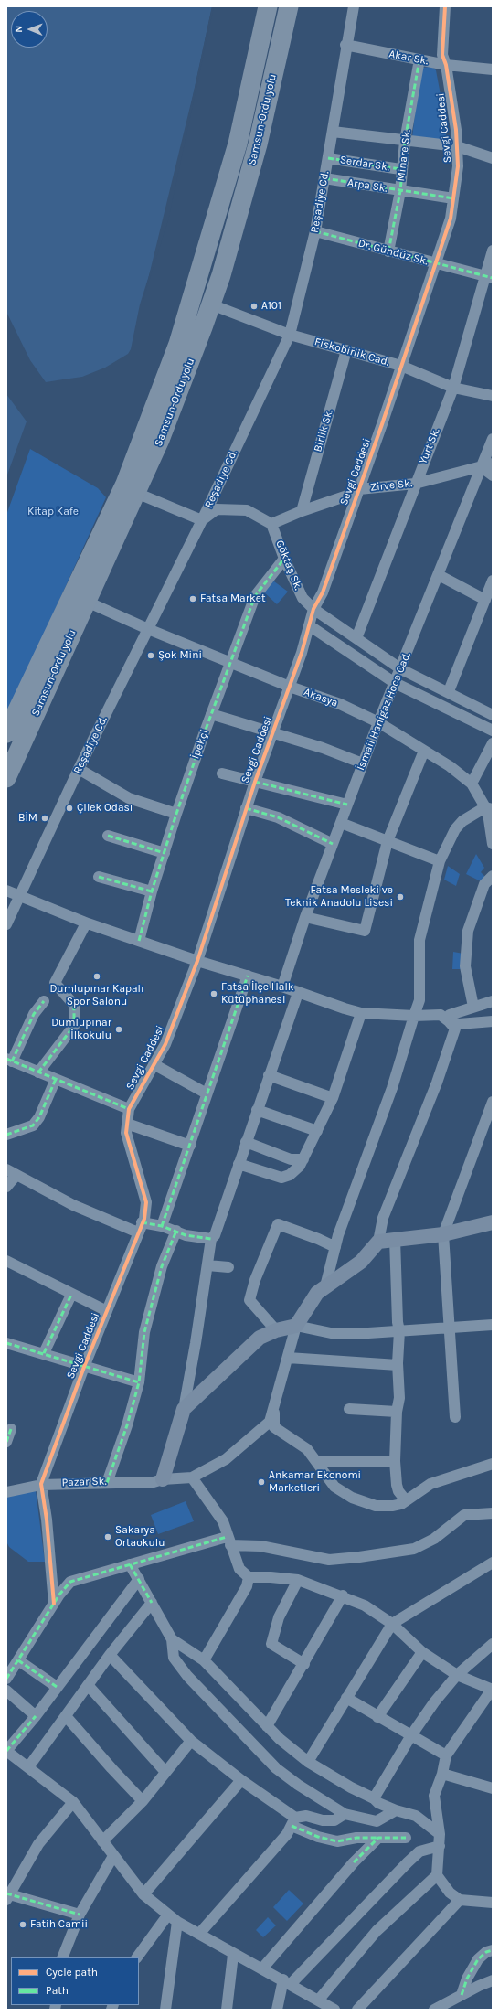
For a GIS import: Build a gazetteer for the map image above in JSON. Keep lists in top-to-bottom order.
{
  "streets": {
    "highway": ["Samsun-Ordu yolu"],
    "street": [
      "Akar Sk.",
      "Sevgi Caddesi",
      "Minare Sk.",
      "Serdar Sk.",
      "Arpa Sk.",
      "Reşadiye Cd.",
      "Dr. Gündüz Sk.",
      "Fiskobirlik Cad.",
      "Birlik Sk.",
      "Yurt Sk.",
      "Zirve Sk.",
      "Göktaş Sk.",
      "Akasya",
      "İsmail Hanigaz Hoca Cad.",
      "İpekçi",
      "Pazar Sk."
    ]
  },
  "crossings": [
    ["Akar Sk.", "Sevgi Caddesi"],
    ["Akar Sk.", "Minare Sk."],
    ["Akar Sk.", "Reşadiye Cd."],
    ["Samsun-Ordu yolu", "Fiskobirlik Cad."],
    ["Samsun-Ordu yolu", "Akasya"],
    ["Sevgi Caddesi", "Arpa Sk."],
    ["Sevgi Caddesi", "Dr. Gündüz Sk."],
    ["Sevgi Caddesi", "Fiskobirlik Cad."],
    ["Sevgi Caddesi", "Zirve Sk."],
    ["Sevgi Caddesi", "Göktaş Sk."],
    ["Sevgi Caddesi", "Akasya"],
    ["Sevgi Caddesi", "Pazar Sk."],
    ["Minare Sk.", "Serdar Sk."],
    ["Minare Sk.", "Arpa Sk."],
    ["Minare Sk.", "Dr. Gündüz Sk."],
    ["Serdar Sk.", "Reşadiye Cd."],
    ["Arpa Sk.", "Reşadiye Cd."],
    ["Reşadiye Cd.", "Dr. Gündüz Sk."],
    ["Reşadiye Cd.", "Fiskobirlik Cad."],
    ["Reşadiye Cd.", "Akasya"],
    ["Dr. Gündüz Sk.", "Yurt Sk."],
    ["Fiskobirlik Cad.", "Birlik Sk."],
    ["Fiskobirlik Cad.", "Yurt Sk."],
    ["Birlik Sk.", "Zirve Sk."],
    ["Yurt Sk.", "Zirve Sk."],
    ["Yurt Sk.", "Göktaş Sk."],
    ["Zirve Sk.", "Göktaş Sk."],
    ["Zirve Sk.", "İsmail Hanigaz Hoca Cad."],
    ["Göktaş Sk.", "İsmail Hanigaz Hoca Cad."],
    ["Göktaş Sk.", "İpekçi"],
    ["Akasya", "İsmail Hanigaz Hoca Cad."],
    ["Akasya", "İpekçi"]
  ],
  "parks": ["Kitap Kafe"],
  "places": [
    "A101",
    "Fatsa Market",
    "Şok Mini",
    "Çilek Odası",
    "BİM",
    "Fatsa Mesleki ve Teknik Anadolu Lisesi",
    "Dumlupınar Kapalı Spor Salonu",
    "Fatsa İlçe Halk Kütüphanesi",
    "Dumlupınar İlkokulu",
    "Ankamar Ekonomi Marketleri",
    "Sakarya Ortaokulu",
    "Fatih Camii"
  ],
  "legend": ["Cycle path", "Path"],
  "north": "left"
}
